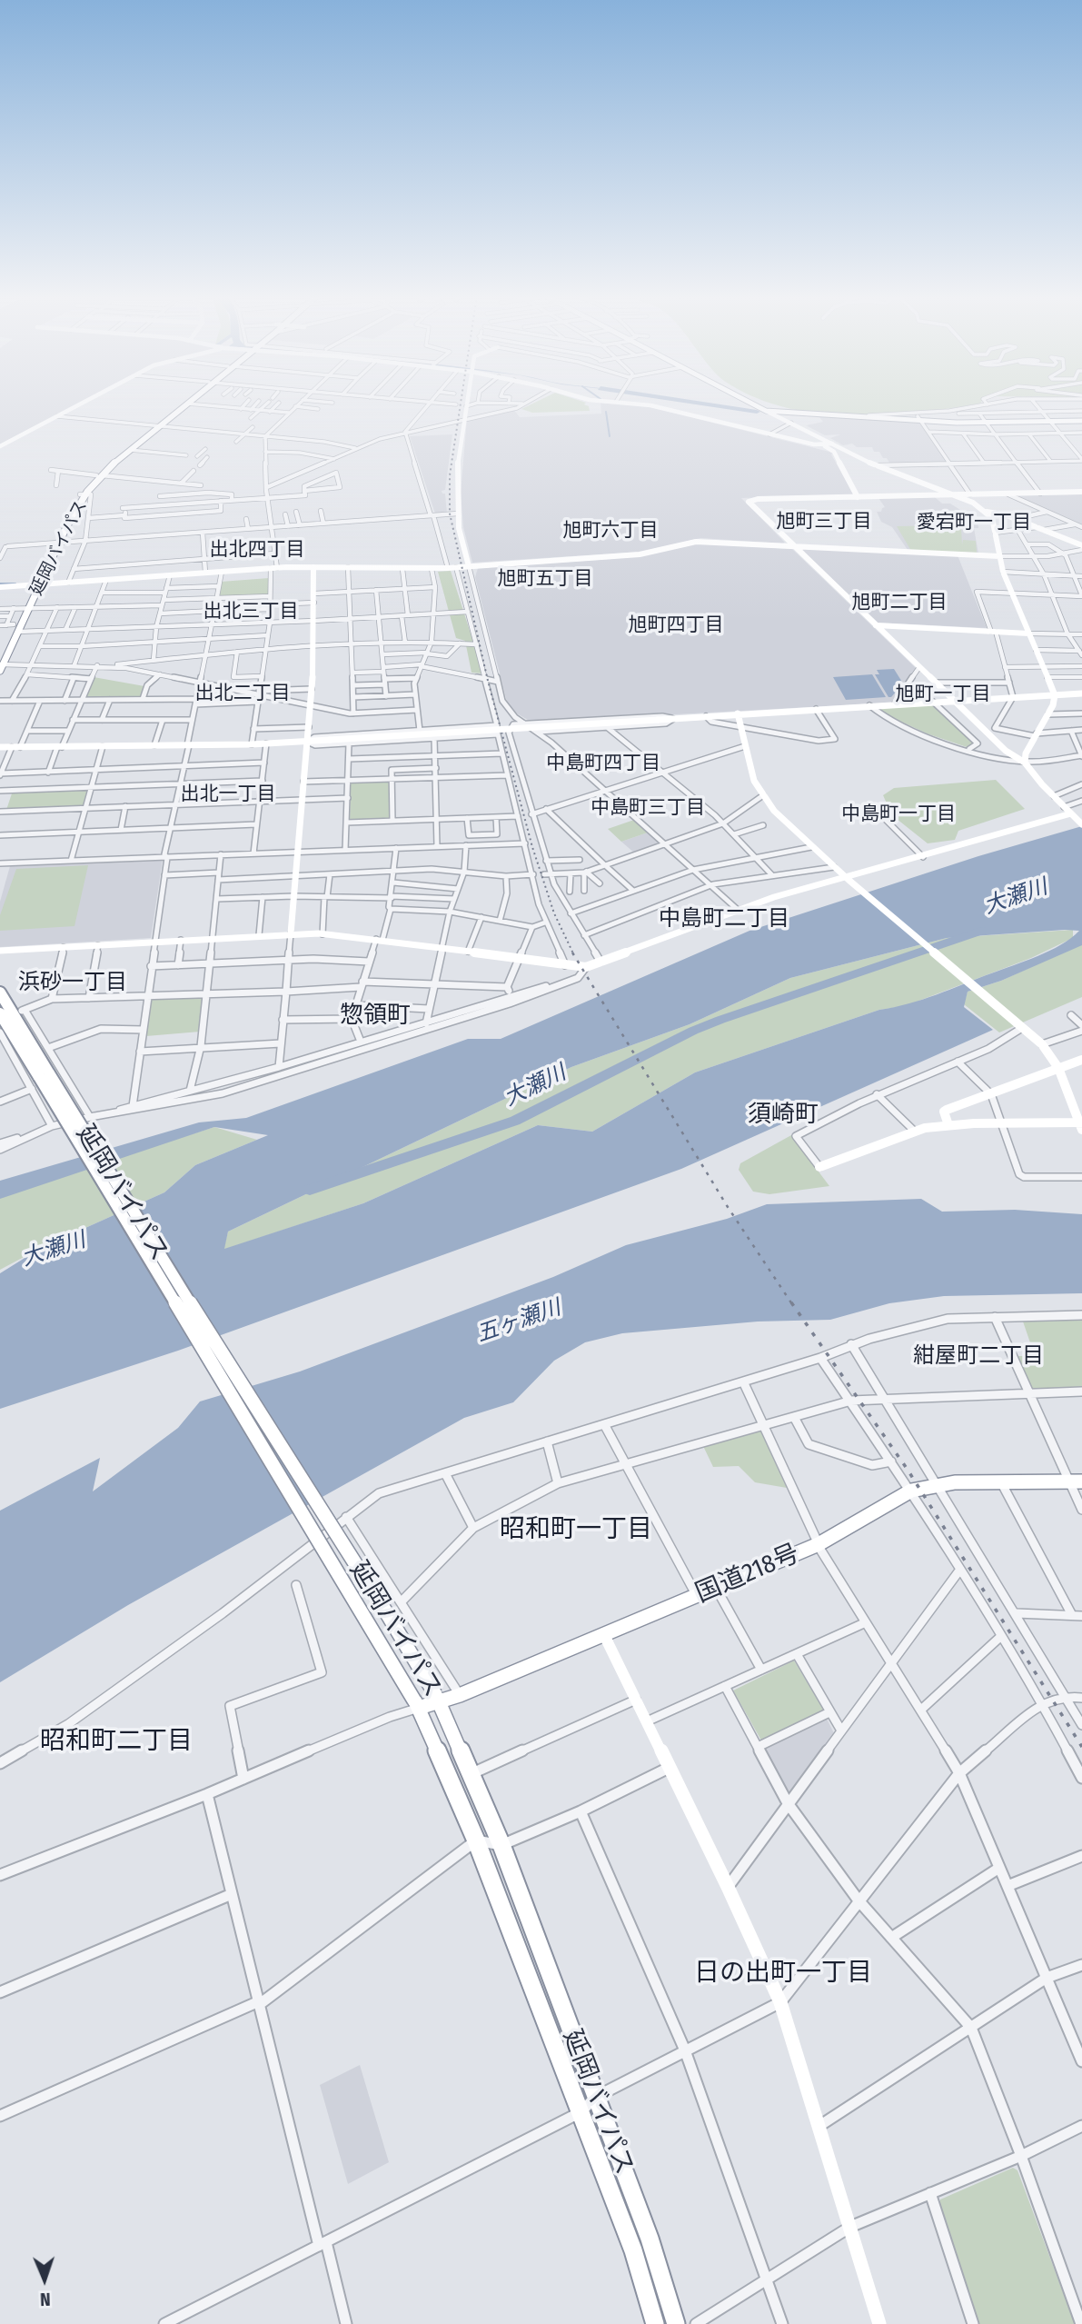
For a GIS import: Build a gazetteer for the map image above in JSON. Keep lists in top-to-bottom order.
{
  "streets": {
    "highway": ["延岡バイパス", "国道218号"]
  },
  "crossings": [
    ["延岡バイパス", "国道218号"]
  ],
  "districts": [
    "旭町三丁目",
    "愛宕町一丁目",
    "旭町六丁目",
    "出北四丁目",
    "旭町五丁目",
    "旭町二丁目",
    "出北三丁目",
    "旭町四丁目",
    "出北二丁目",
    "旭町一丁目",
    "中島町四丁目",
    "出北一丁目",
    "中島町三丁目",
    "中島町一丁目",
    "中島町二丁目",
    "浜砂一丁目",
    "惣領町",
    "須崎町",
    "紺屋町二丁目",
    "昭和町一丁目",
    "昭和町二丁目",
    "日の出町一丁目"
  ],
  "water": ["大瀬川", "五ヶ瀬川"],
  "north": "bottom"
}
